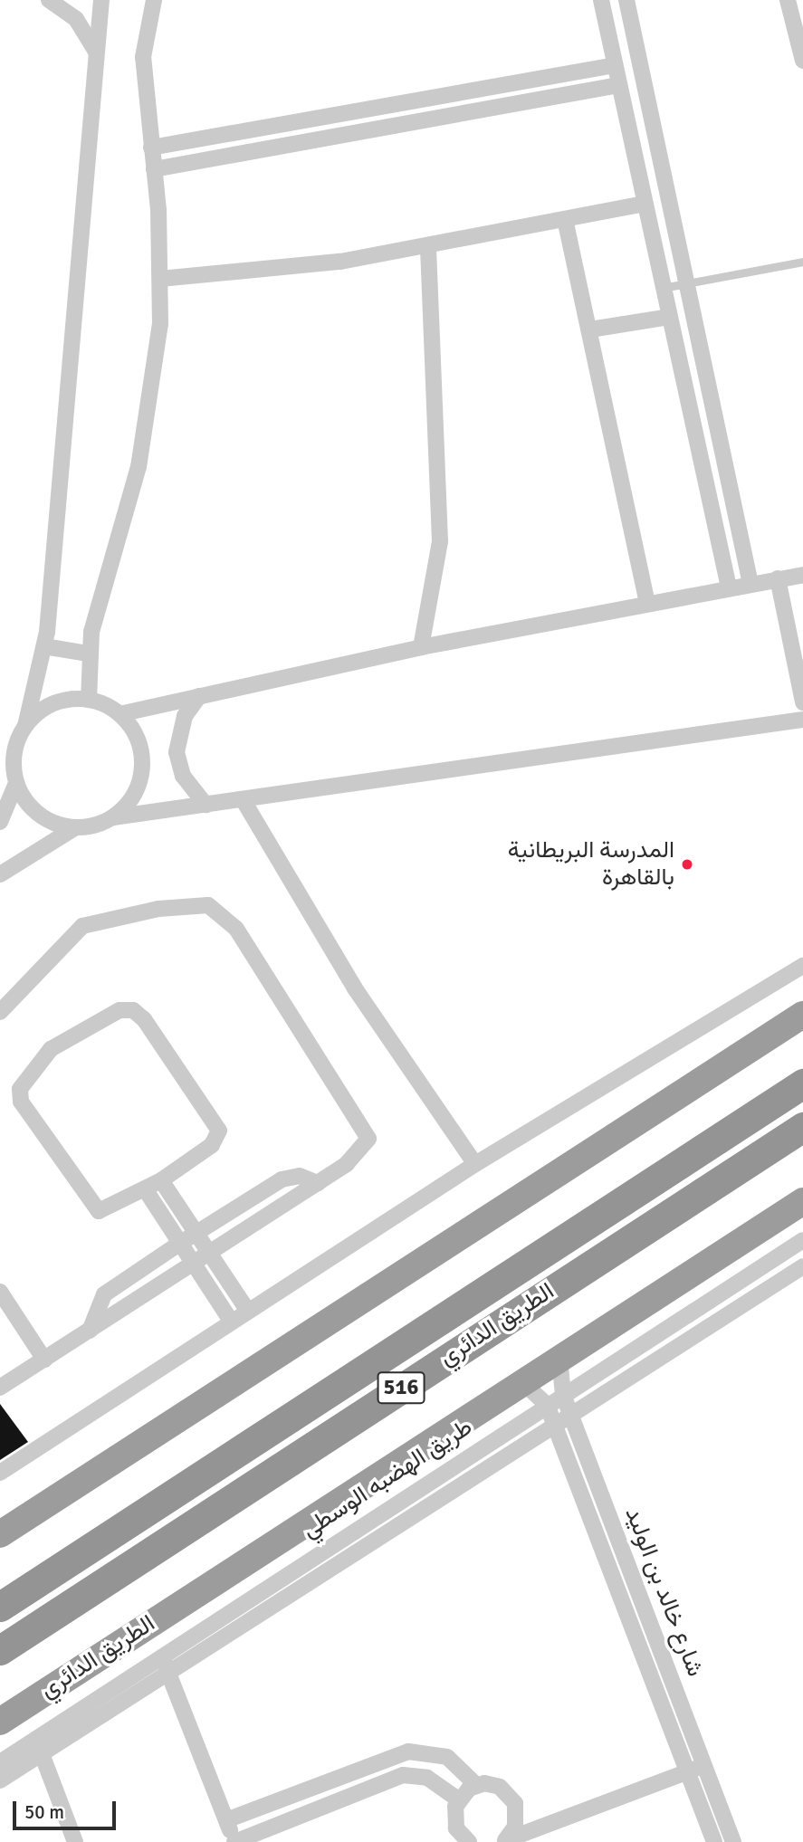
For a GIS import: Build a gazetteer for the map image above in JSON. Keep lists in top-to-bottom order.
{
  "streets": {
    "highway": ["الطريق الدائري", "516"],
    "street": ["طريق الهضبه الوسطي", "شارع خالد بن الوليد"]
  },
  "crossings": [
    ["الطريق الدائري", "شارع خالد بن الوليد"],
    ["طريق الهضبه الوسطي", "شارع خالد بن الوليد"]
  ],
  "places": ["المدرسة البريطانية بالقاهرة"],
  "scale_bar": "50 m"
}
